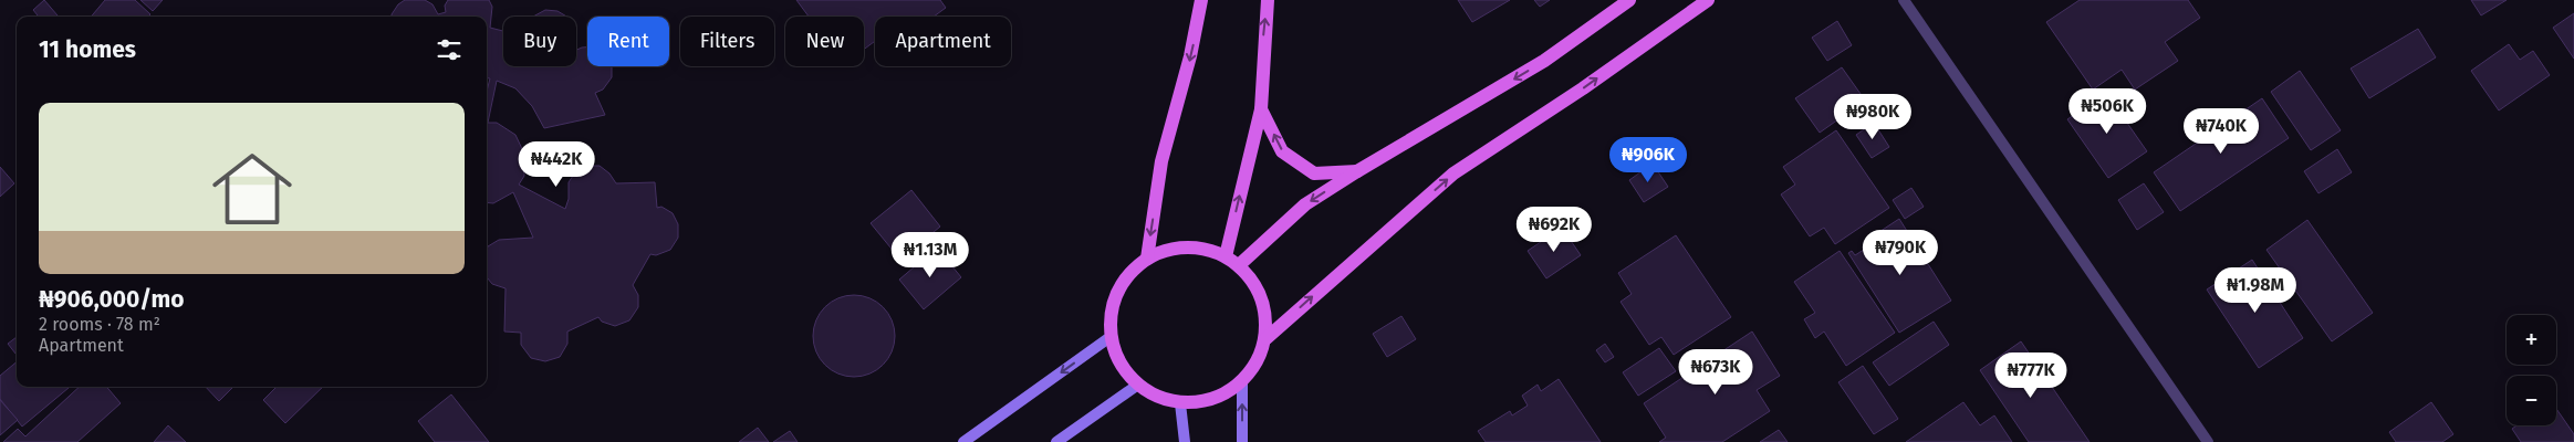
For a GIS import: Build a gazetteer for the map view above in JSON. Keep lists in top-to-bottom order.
{
  "page": {
    "chip": [
      "Buy",
      "Rent",
      "Filters",
      "New",
      "Apartment"
    ],
    "heading": "11 homes",
    "list": [
      {
        "name": "₦906,000/mo",
        "note": "2 rooms · 78 m² · Apartment"
      }
    ],
    "price": [
      "₦506K",
      "₦980K",
      "₦740K",
      "₦906K",
      "₦442K",
      "₦692K",
      "₦790K",
      "₦1.13M",
      "₦1.98M",
      "₦673K",
      "₦777K"
    ],
    "map_buttons": ["+", "−"]
  }
}
